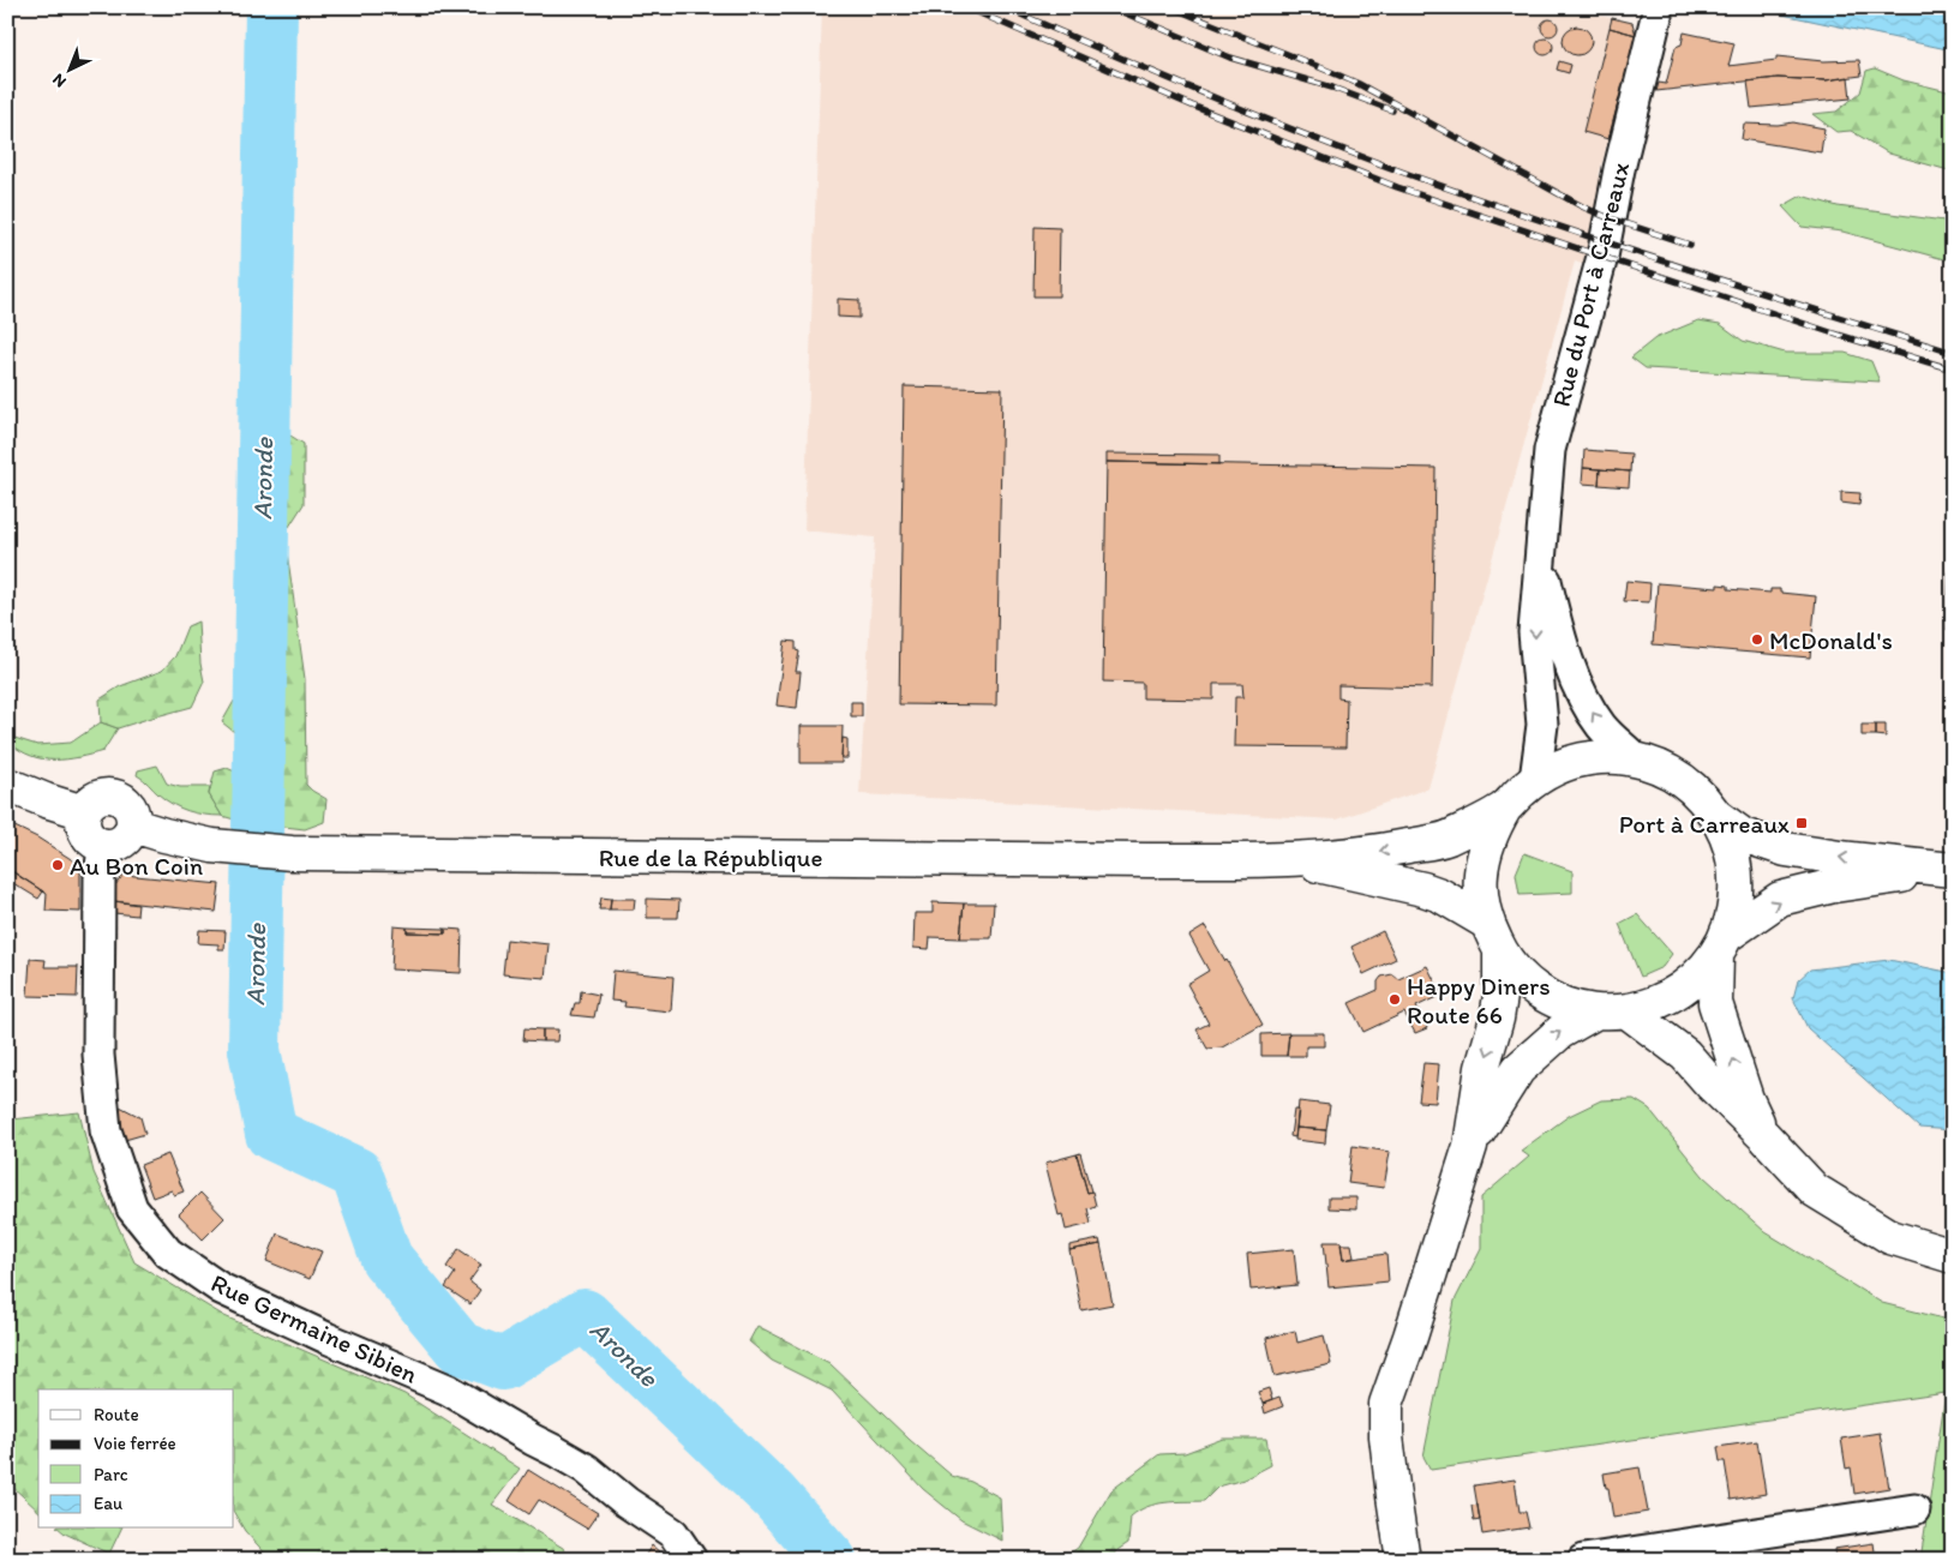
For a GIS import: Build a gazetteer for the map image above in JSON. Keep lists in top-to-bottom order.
{
  "streets": {
    "main road": ["Rue de la République"],
    "street": ["Rue du Port à Carreaux", "Rue Germaine Sibien"]
  },
  "crossings": [
    ["Rue de la République", "Rue Germaine Sibien"]
  ],
  "water": ["Aronde"],
  "places": {
    "other": ["McDonald's", "Au Bon Coin", "Happy Diners Route 66"],
    "transit": ["Port à Carreaux"]
  },
  "legend": [
    "Route",
    "Voie ferrée",
    "Parc",
    "Eau"
  ],
  "north": "bottom left"
}
